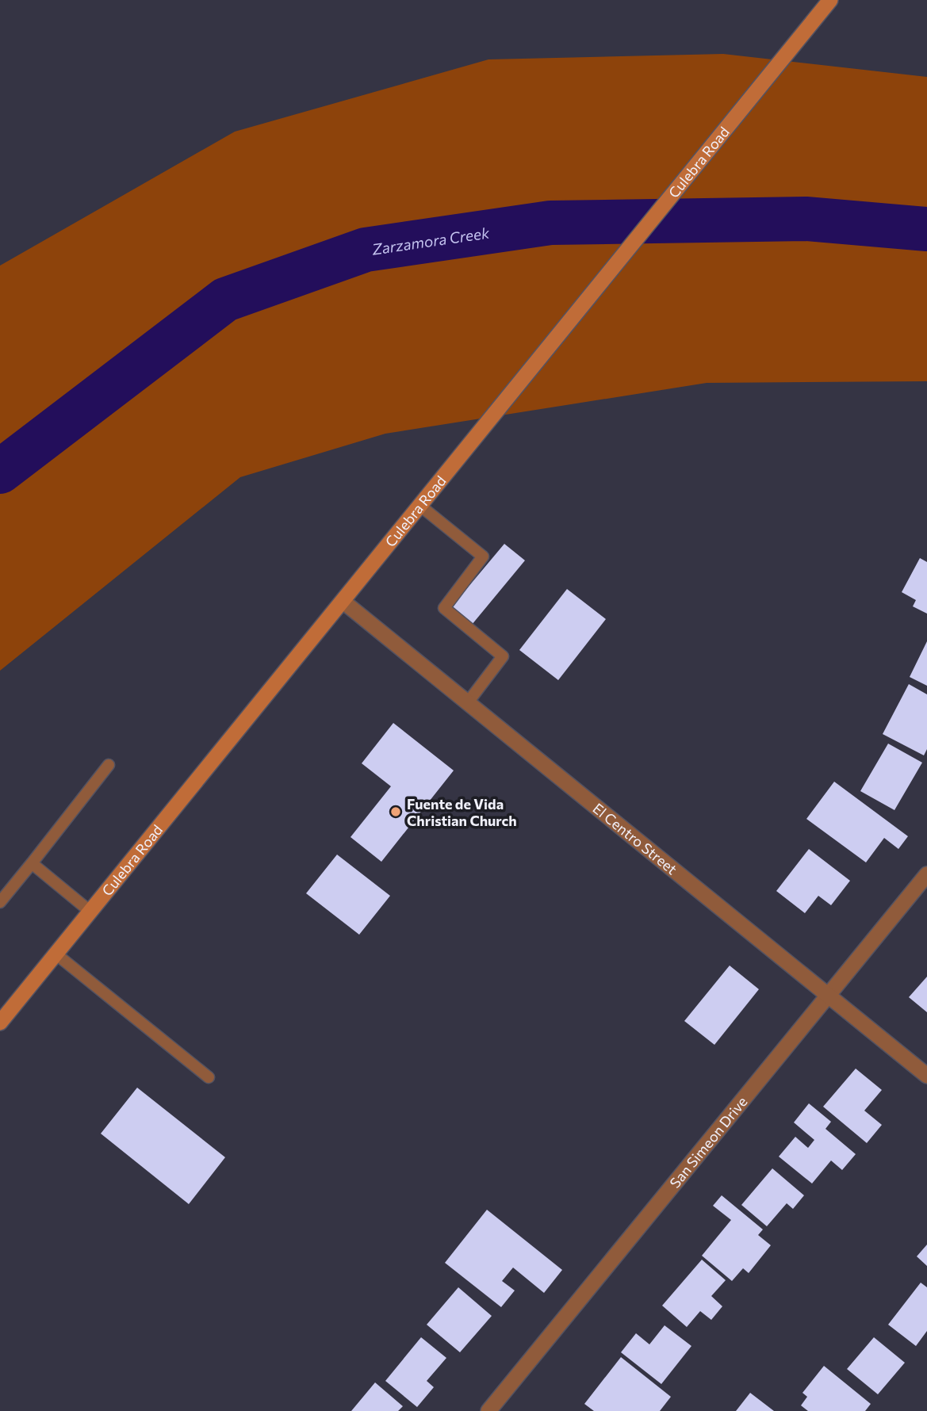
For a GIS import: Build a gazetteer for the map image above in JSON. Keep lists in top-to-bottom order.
{
  "streets": {
    "main road": ["Culebra Road"],
    "street": ["El Centro Street", "San Simeon Drive"]
  },
  "crossings": [
    ["Culebra Road", "El Centro Street"],
    ["El Centro Street", "San Simeon Drive"]
  ],
  "water": ["Zarzamora Creek"],
  "places": ["Fuente de Vida Christian Church"]
}
